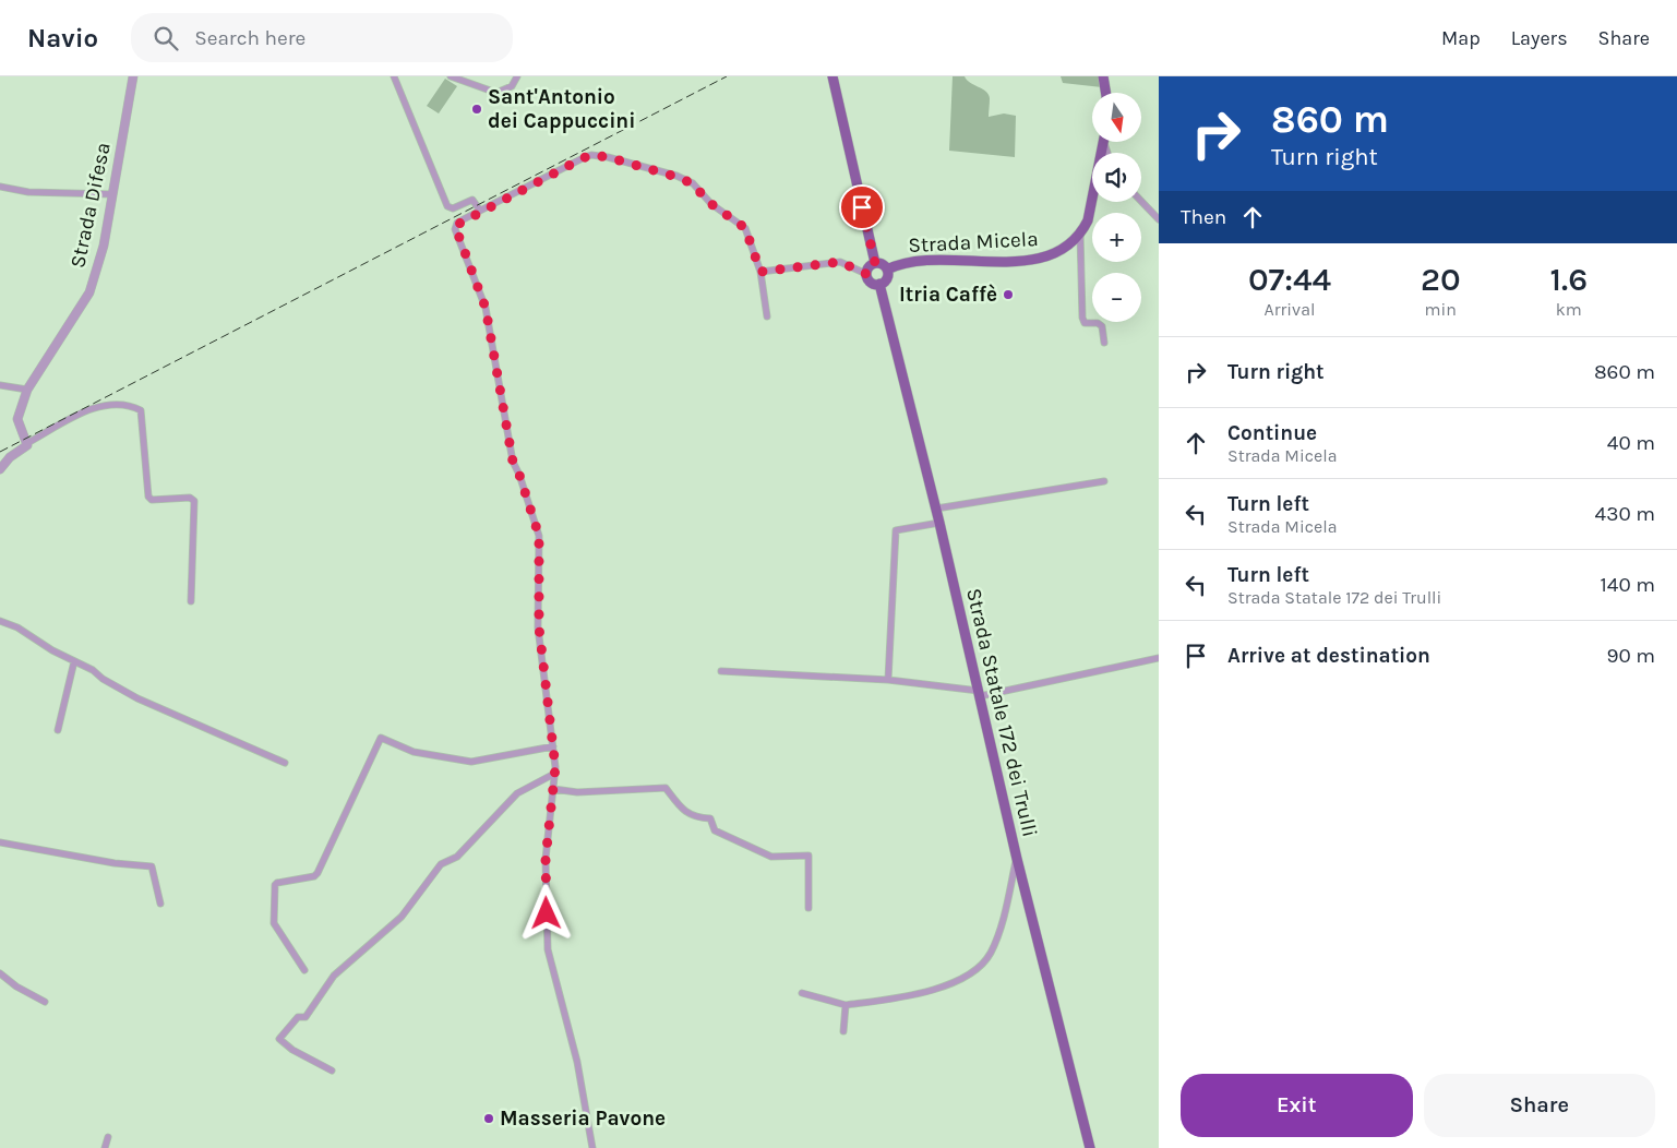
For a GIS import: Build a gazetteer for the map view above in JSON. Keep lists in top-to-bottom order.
{
  "streets": {
    "main road": ["Strada Micela", "Strada Statale 172 dei Trulli"],
    "street": ["Strada Difesa"]
  },
  "crossings": [
    ["Strada Micela", "Strada Statale 172 dei Trulli"]
  ],
  "places": ["Sant'Antonio dei Cappuccini", "Itria Caffè", "Masseria Pavone"],
  "north": "bottom",
  "page": {
    "header": "Navio",
    "search": "Search here",
    "nav": ["Map", "Layers", "Share"],
    "turn": ["860 m", "Turn right"],
    "map_buttons": ["+", "−"],
    "then": "Then",
    "eta": [
      "07:44",
      "Arrival",
      "20",
      "min",
      "1.6",
      "km"
    ],
    "list": [
      {
        "name": "Turn right",
        "value": "860 m"
      },
      {
        "name": "Continue",
        "note": "Strada Micela",
        "value": "40 m"
      },
      {
        "name": "Turn left",
        "note": "Strada Micela",
        "value": "430 m"
      },
      {
        "name": "Turn left",
        "note": "Strada Statale 172 dei Trulli",
        "value": "140 m"
      },
      {
        "name": "Arrive at destination",
        "value": "90 m"
      }
    ],
    "buttons": ["Exit", "Share"]
  }
}
